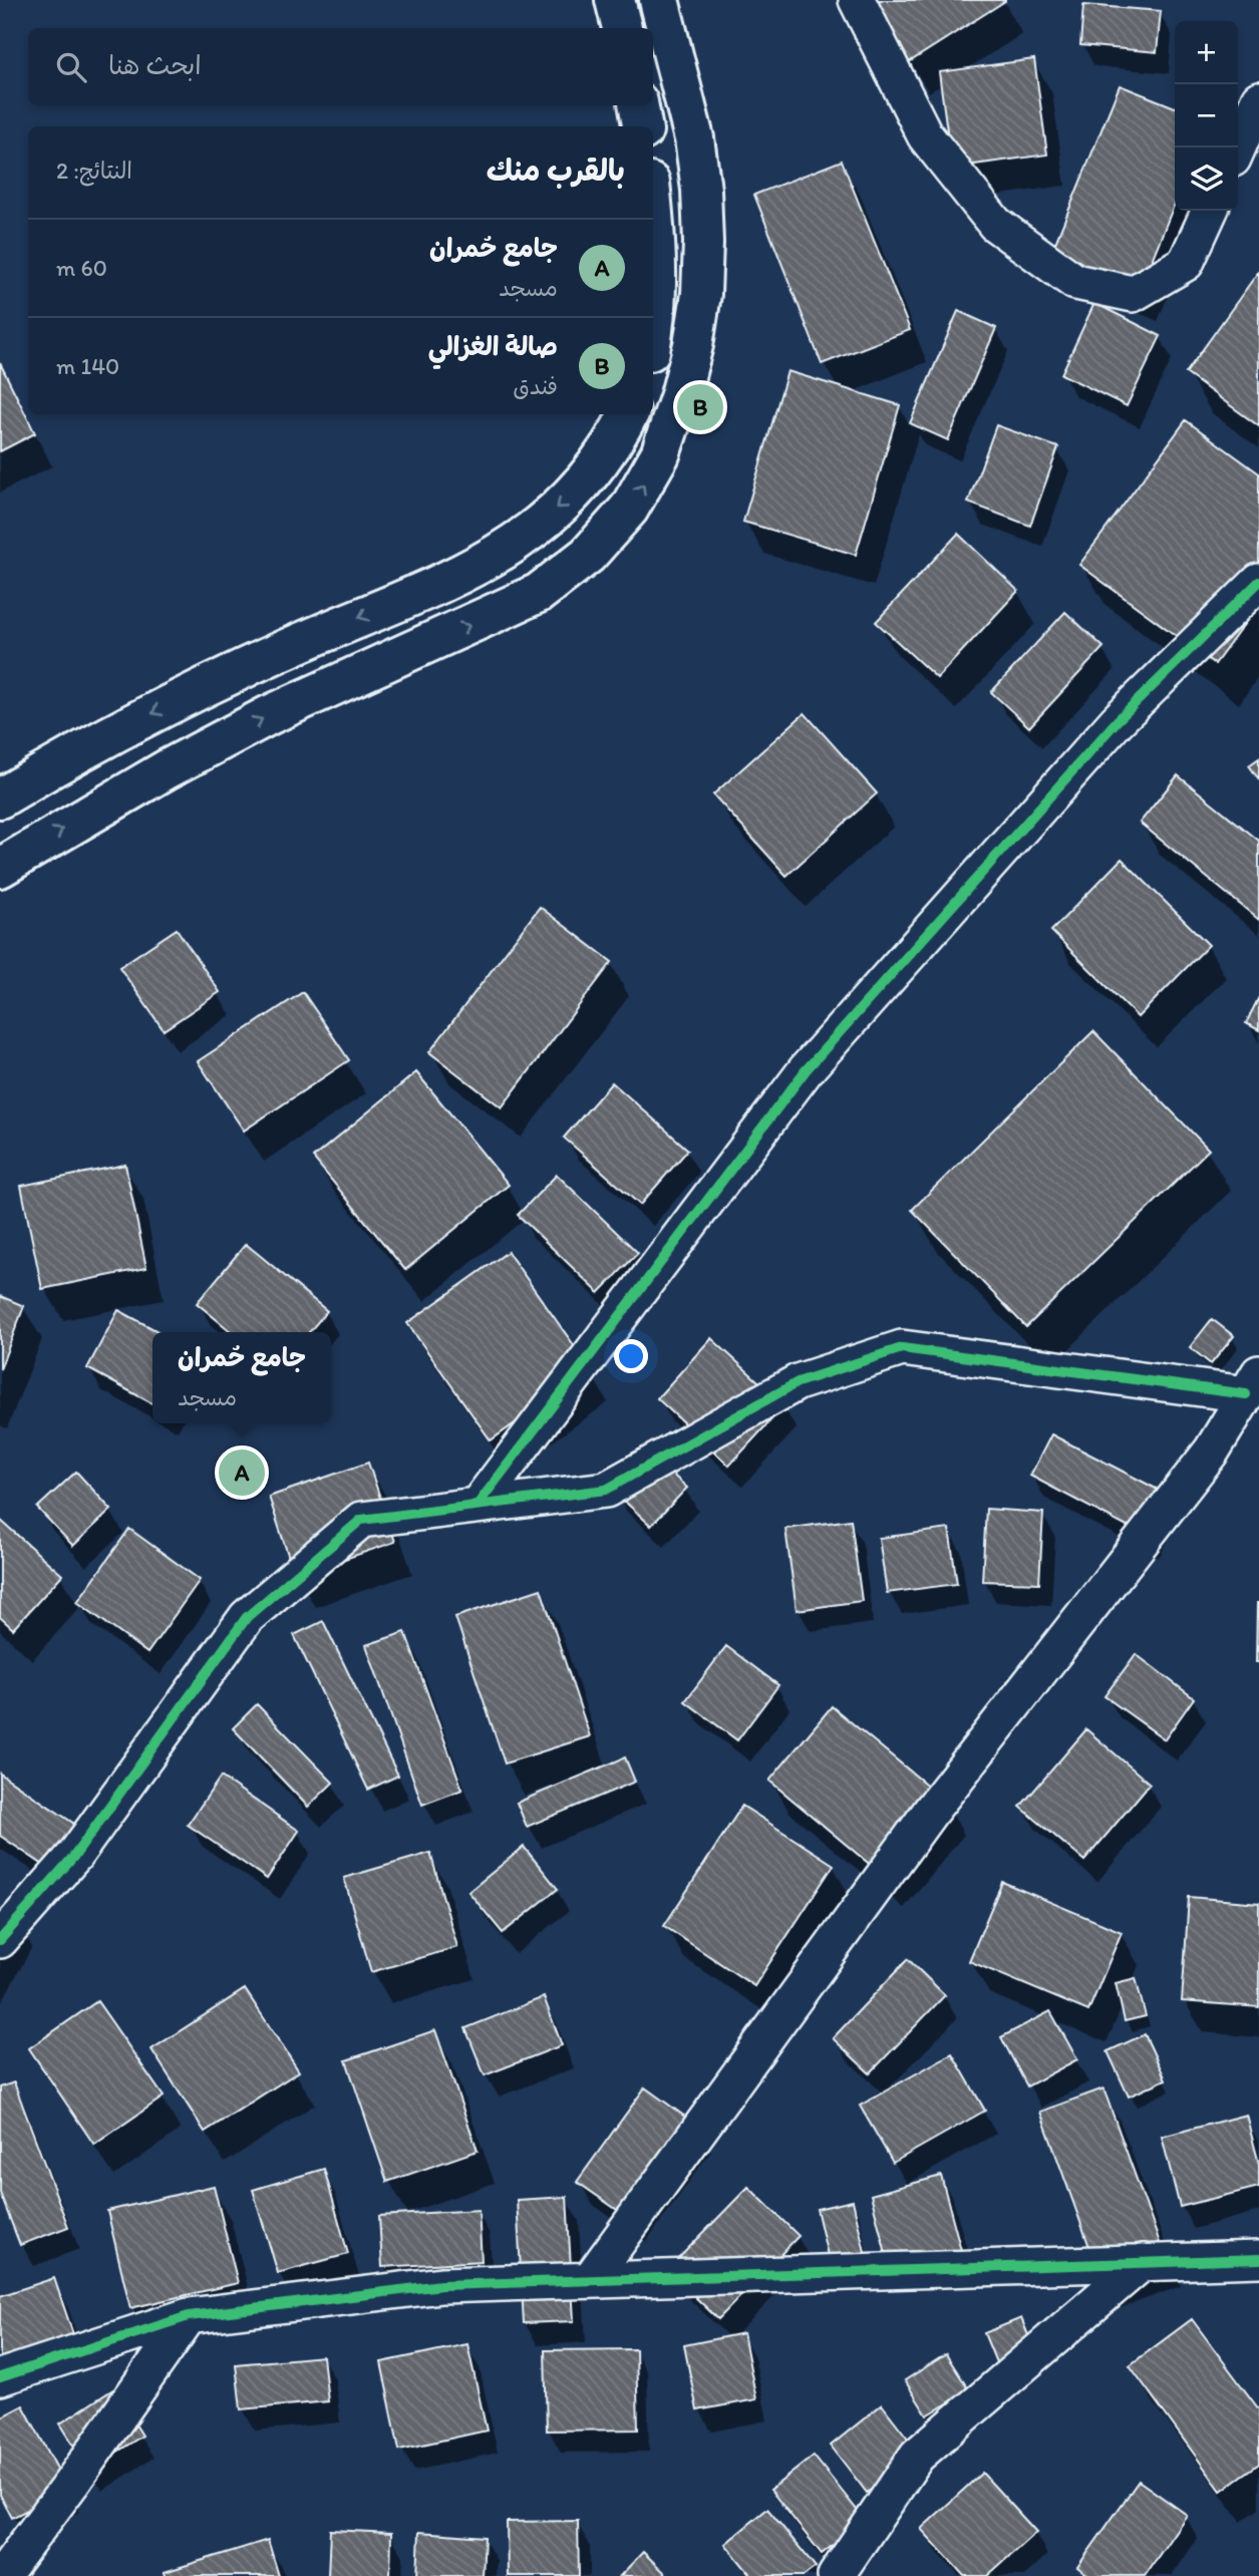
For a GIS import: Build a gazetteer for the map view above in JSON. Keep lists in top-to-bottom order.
{
  "page": {
    "map_buttons": ["+", "−"],
    "search": "ابحث هنا",
    "heading": ["بالقرب منك", "النتائج: 2"],
    "list": [
      {
        "mark": "A",
        "name": "جامع حُمران",
        "note": "مسجد",
        "value": "60 m"
      },
      {
        "mark": "B",
        "name": "صالة الغزالي",
        "note": "فندق",
        "value": "140 m"
      }
    ],
    "pins": ["B", "A"],
    "popup": ["جامع حُمران", "مسجد"]
  }
}
